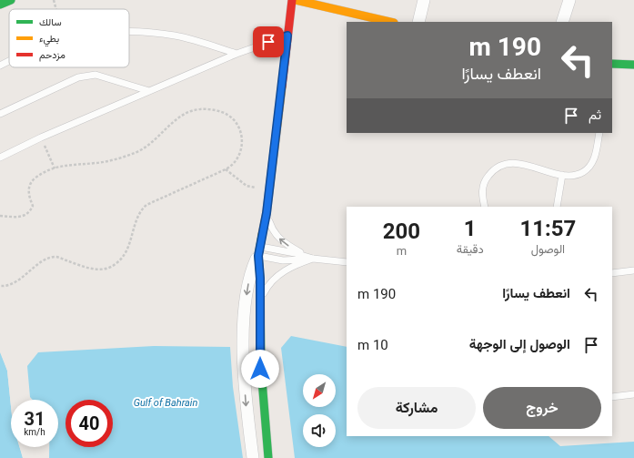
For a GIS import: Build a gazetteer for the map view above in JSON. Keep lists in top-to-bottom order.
{
  "water": ["Gulf of Bahrain"],
  "legend": ["سالك", "بطيء", "مزدحم"],
  "north": "bottom left",
  "page": {
    "turn": ["190 m", "انعطف يسارًا"],
    "then": "ثم",
    "eta": [
      "11:57",
      "الوصول",
      "1",
      "دقيقة",
      "200",
      "m"
    ],
    "list": [
      {
        "name": "انعطف يسارًا",
        "value": "190 m"
      },
      {
        "name": "الوصول إلى الوجهة",
        "value": "10 m"
      }
    ],
    "buttons": ["خروج", "مشاركة"],
    "speed": "31 km/h",
    "limit": "40"
  }
}
